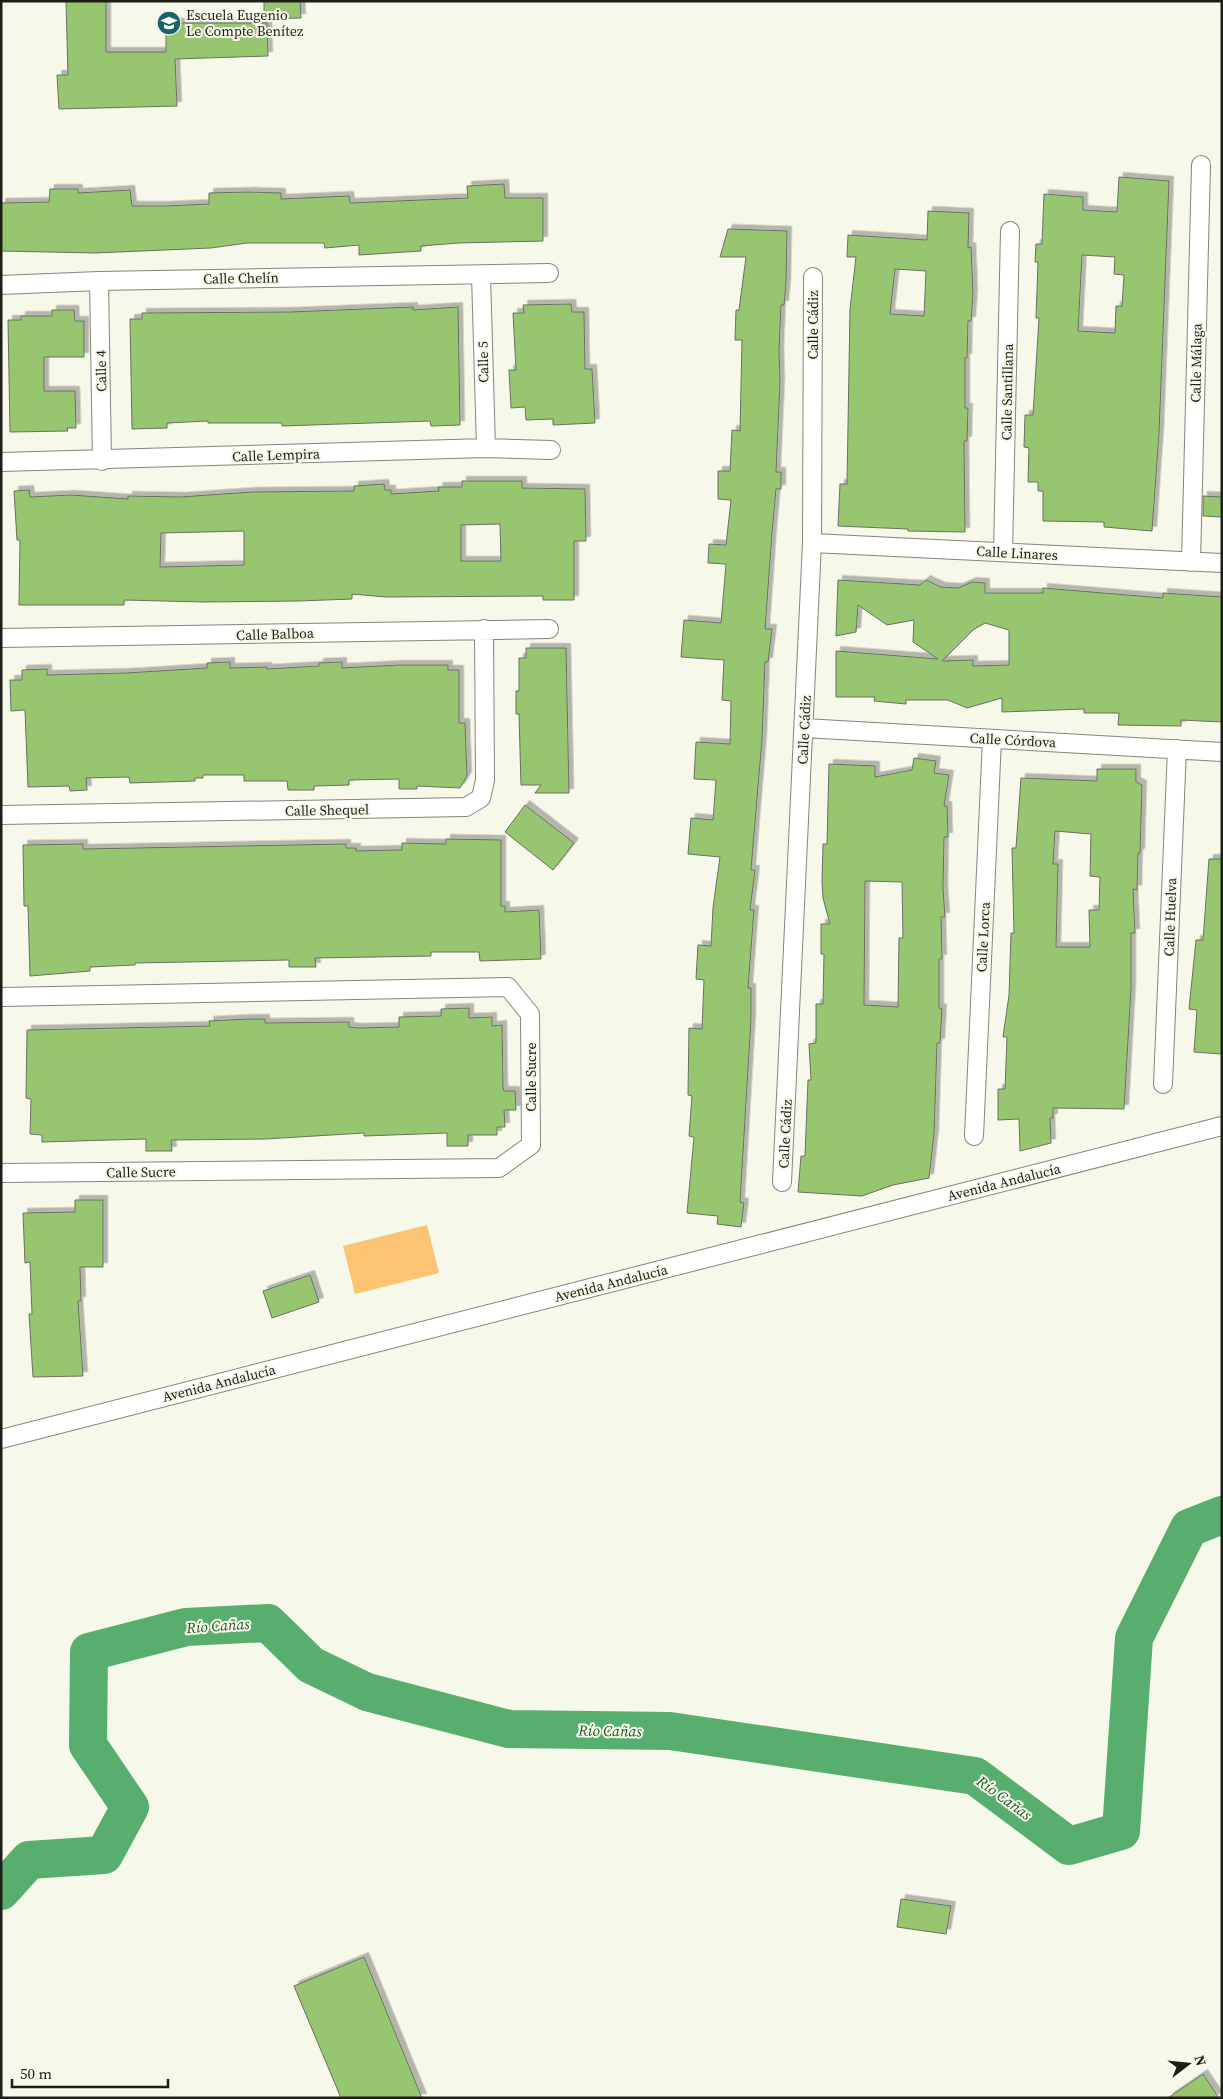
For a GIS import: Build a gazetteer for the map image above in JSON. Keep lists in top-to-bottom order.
{
  "streets": {
    "street": [
      "Calle Chelín",
      "Calle Cádiz",
      "Calle 5",
      "Calle Málaga",
      "Calle 4",
      "Calle Santillana",
      "Calle Lempira",
      "Calle Linares",
      "Calle Balboa",
      "Calle Córdova",
      "Calle Shequel",
      "Calle Huelva",
      "Calle Lorca",
      "Calle Sucre",
      "Avenida Andalucía"
    ]
  },
  "crossings": [
    ["Calle Chelín", "Calle 5"],
    ["Calle Chelín", "Calle 4"],
    ["Calle Cádiz", "Calle Linares"],
    ["Calle Cádiz", "Calle Córdova"],
    ["Calle 5", "Calle Lempira"],
    ["Calle Málaga", "Calle Linares"],
    ["Calle 4", "Calle Lempira"],
    ["Calle Santillana", "Calle Linares"],
    ["Calle Balboa", "Calle Shequel"],
    ["Calle Córdova", "Calle Huelva"],
    ["Calle Córdova", "Calle Lorca"]
  ],
  "water": ["Río Cañas"],
  "places": {
    "school or university": ["Escuela Eugenio Le Compte Benítez"]
  },
  "scale_bar": "50 m",
  "north": "right"
}
